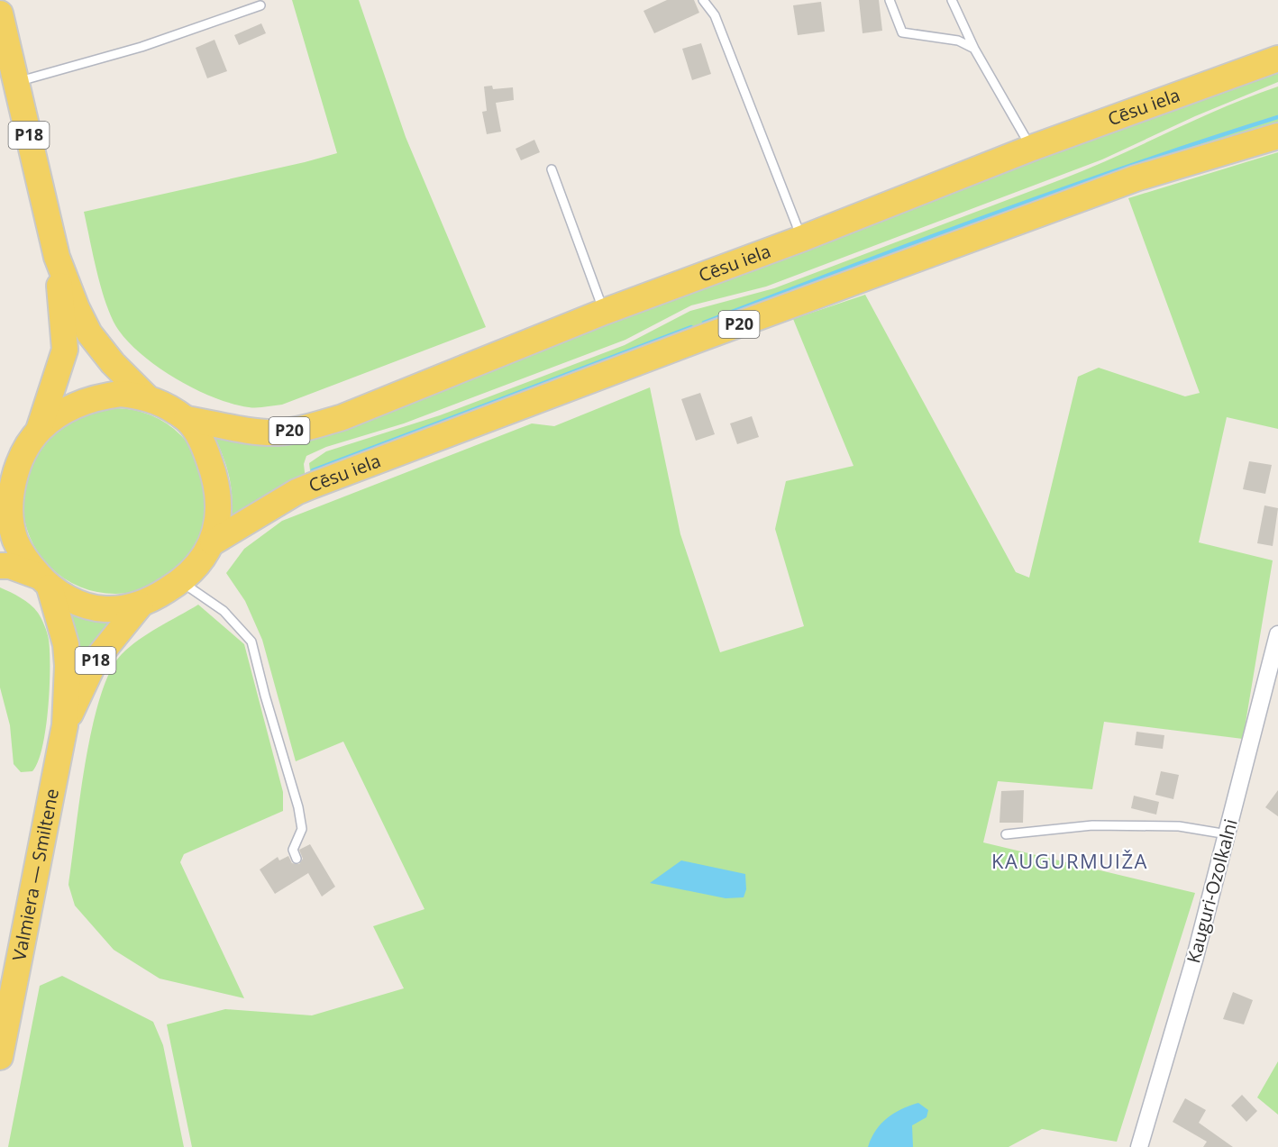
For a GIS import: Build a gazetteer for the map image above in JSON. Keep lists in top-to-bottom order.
{
  "streets": {
    "main road": [
      "Cēsu iela",
      "P18",
      "P20",
      "Valmiera — Smiltene"
    ],
    "street": ["Kauguri-Ozolkalni"]
  },
  "crossings": [
    ["Cēsu iela", "P18"],
    ["P18", "Valmiera — Smiltene"]
  ],
  "districts": ["KAUGURMUIŽA"]
}
